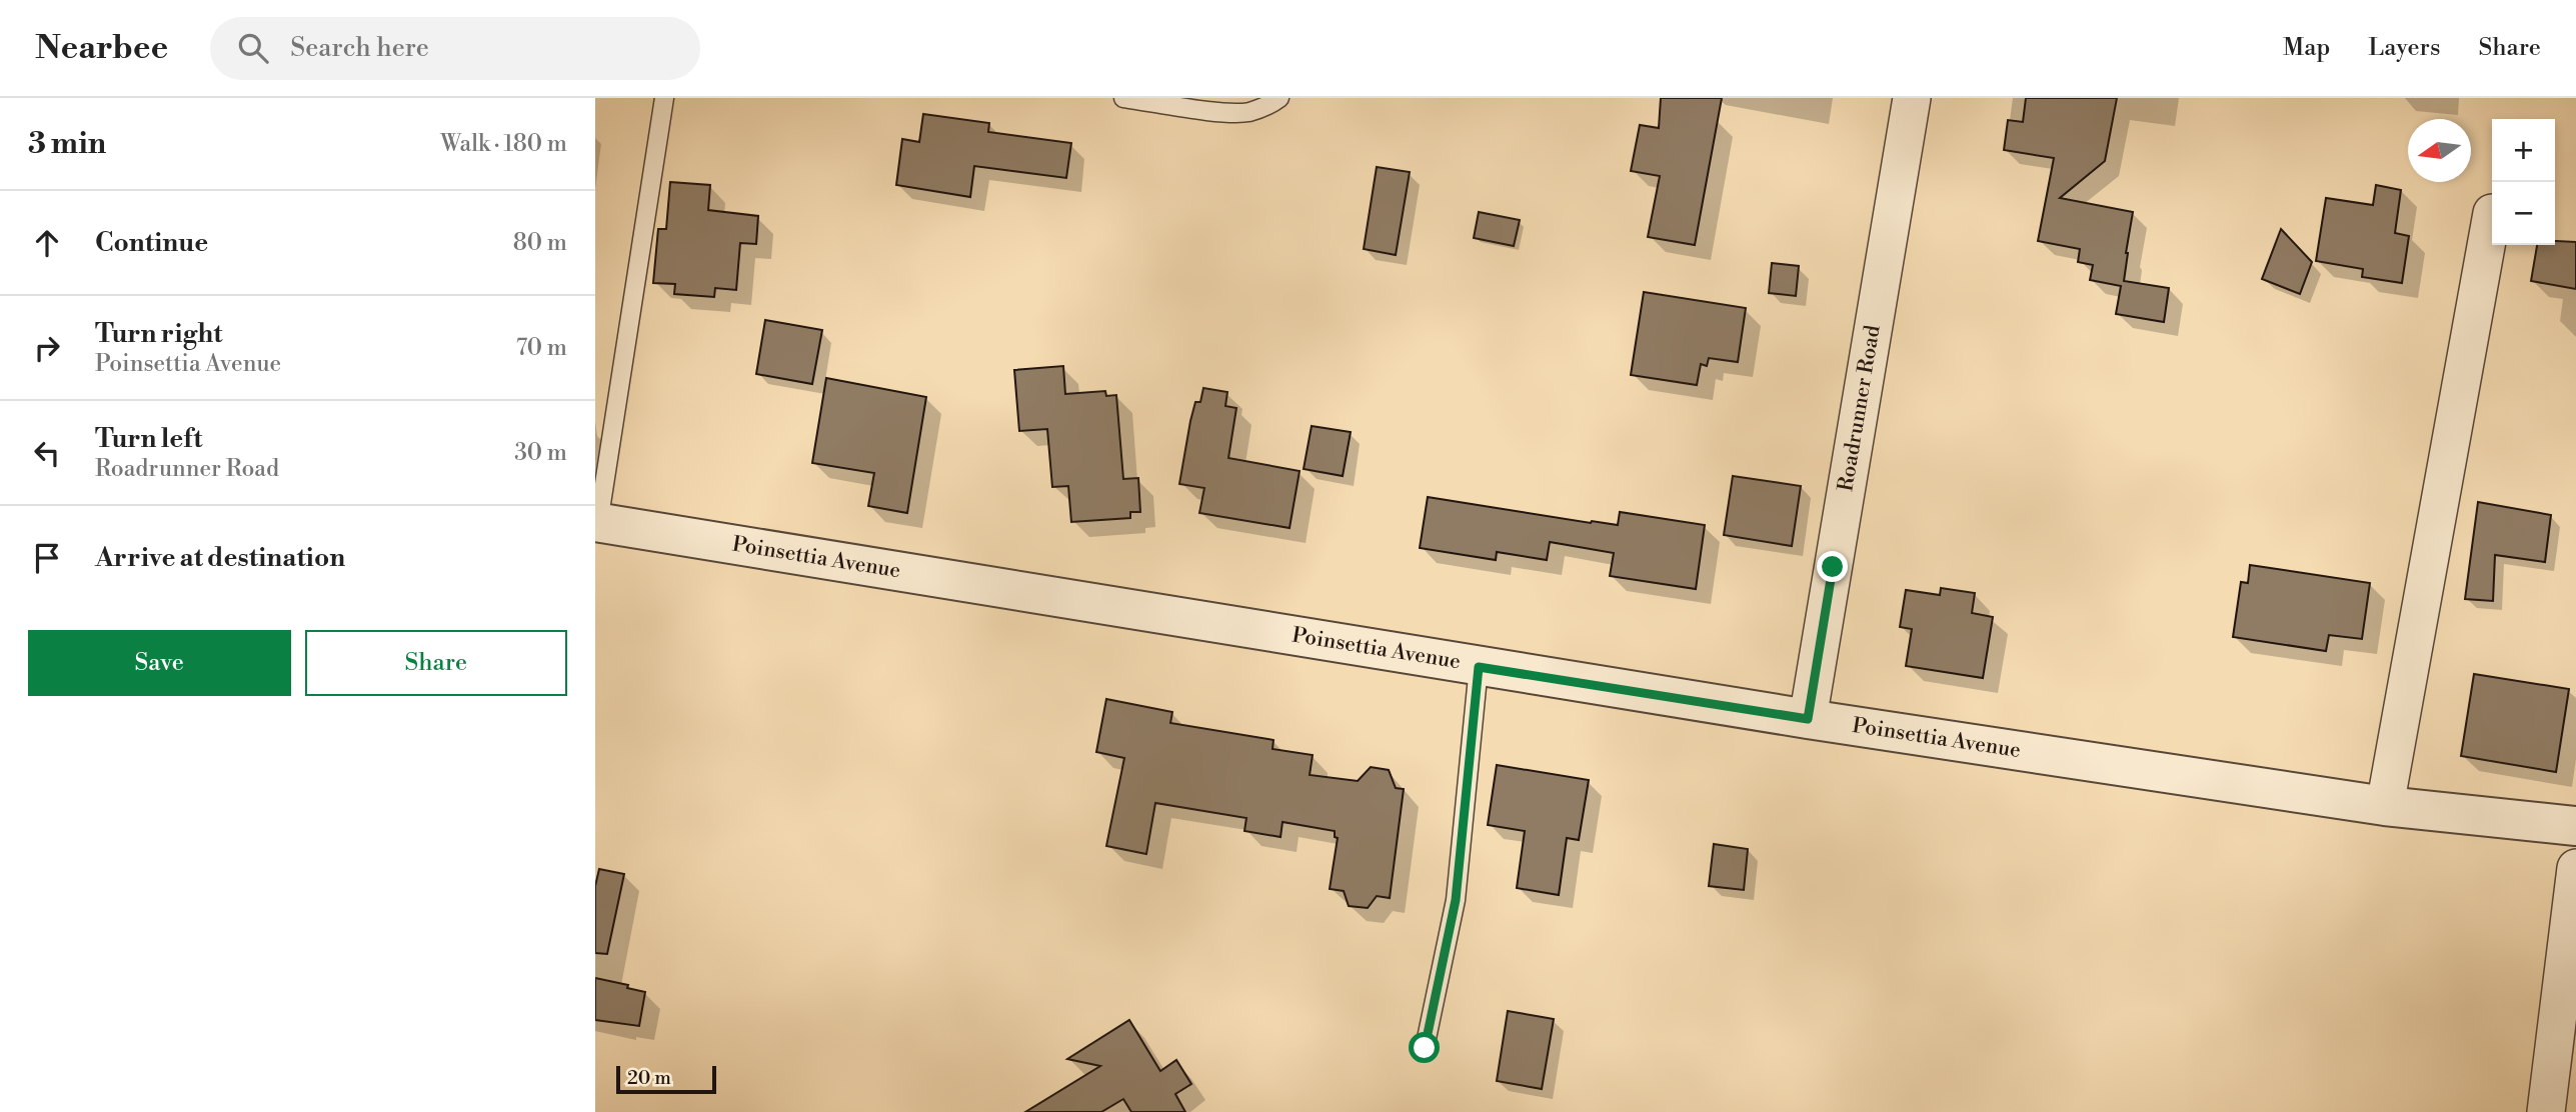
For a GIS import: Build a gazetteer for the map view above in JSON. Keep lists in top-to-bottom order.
{
  "streets": {
    "street": ["Roadrunner Road", "Poinsettia Avenue"]
  },
  "crossings": [
    ["Roadrunner Road", "Poinsettia Avenue"]
  ],
  "scale_bar": "20 m",
  "north": "left",
  "page": {
    "header": "Nearbee",
    "search": "Search here",
    "nav": ["Map", "Layers", "Share"],
    "heading": ["3 min", "Walk · 180 m"],
    "map_buttons": ["+", "−"],
    "list": [
      ["Continue", "80 m"],
      ["Turn right", "Poinsettia Avenue", "70 m"],
      ["Turn left", "Roadrunner Road", "30 m"],
      "Arrive at destination"
    ],
    "buttons": ["Save", "Share"],
    "scale": "20 m"
  }
}
